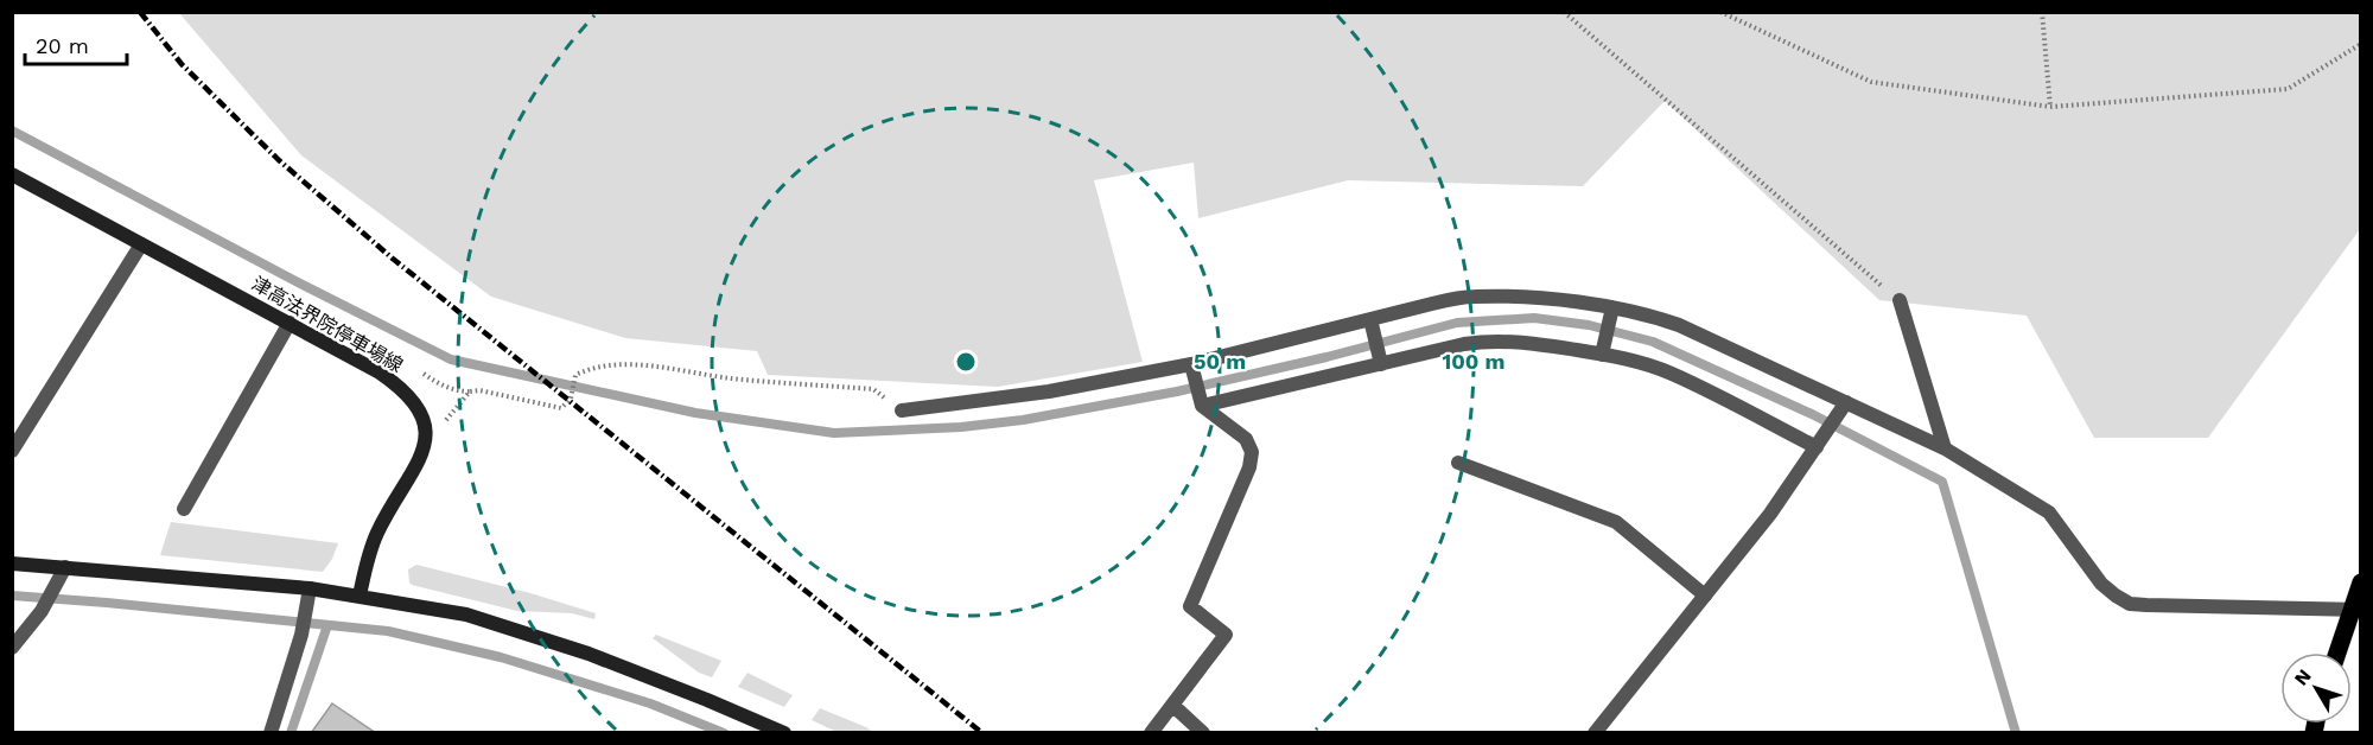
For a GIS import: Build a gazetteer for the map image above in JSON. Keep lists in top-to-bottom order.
{
  "streets": {
    "main road": ["津高法界院停車場線"]
  },
  "scale_bar": "20 m",
  "north": "top left",
  "rings": ["50 m", "100 m"]
}
